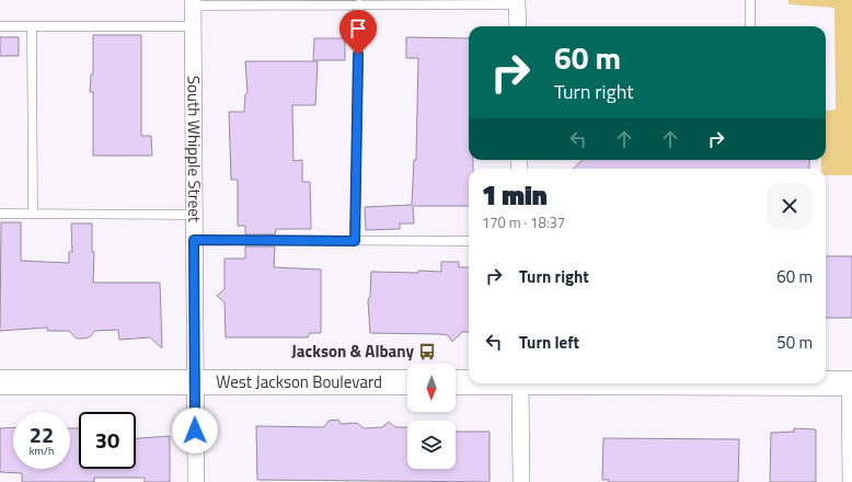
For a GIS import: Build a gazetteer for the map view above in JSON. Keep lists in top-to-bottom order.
{
  "streets": {
    "street": ["South Whipple Street", "West Jackson Boulevard"]
  },
  "crossings": [
    ["South Whipple Street", "West Jackson Boulevard"]
  ],
  "places": {
    "bus stop": ["Jackson & Albany"]
  },
  "north": "bottom",
  "page": {
    "turn": ["60 m", "Turn right"],
    "heading": ["1 min", "170 m · 18:37"],
    "list": [
      {
        "name": "Turn right",
        "value": "60 m"
      },
      {
        "name": "Turn left",
        "value": "50 m"
      }
    ],
    "speed": "22 km/h",
    "limit": "30"
  }
}
